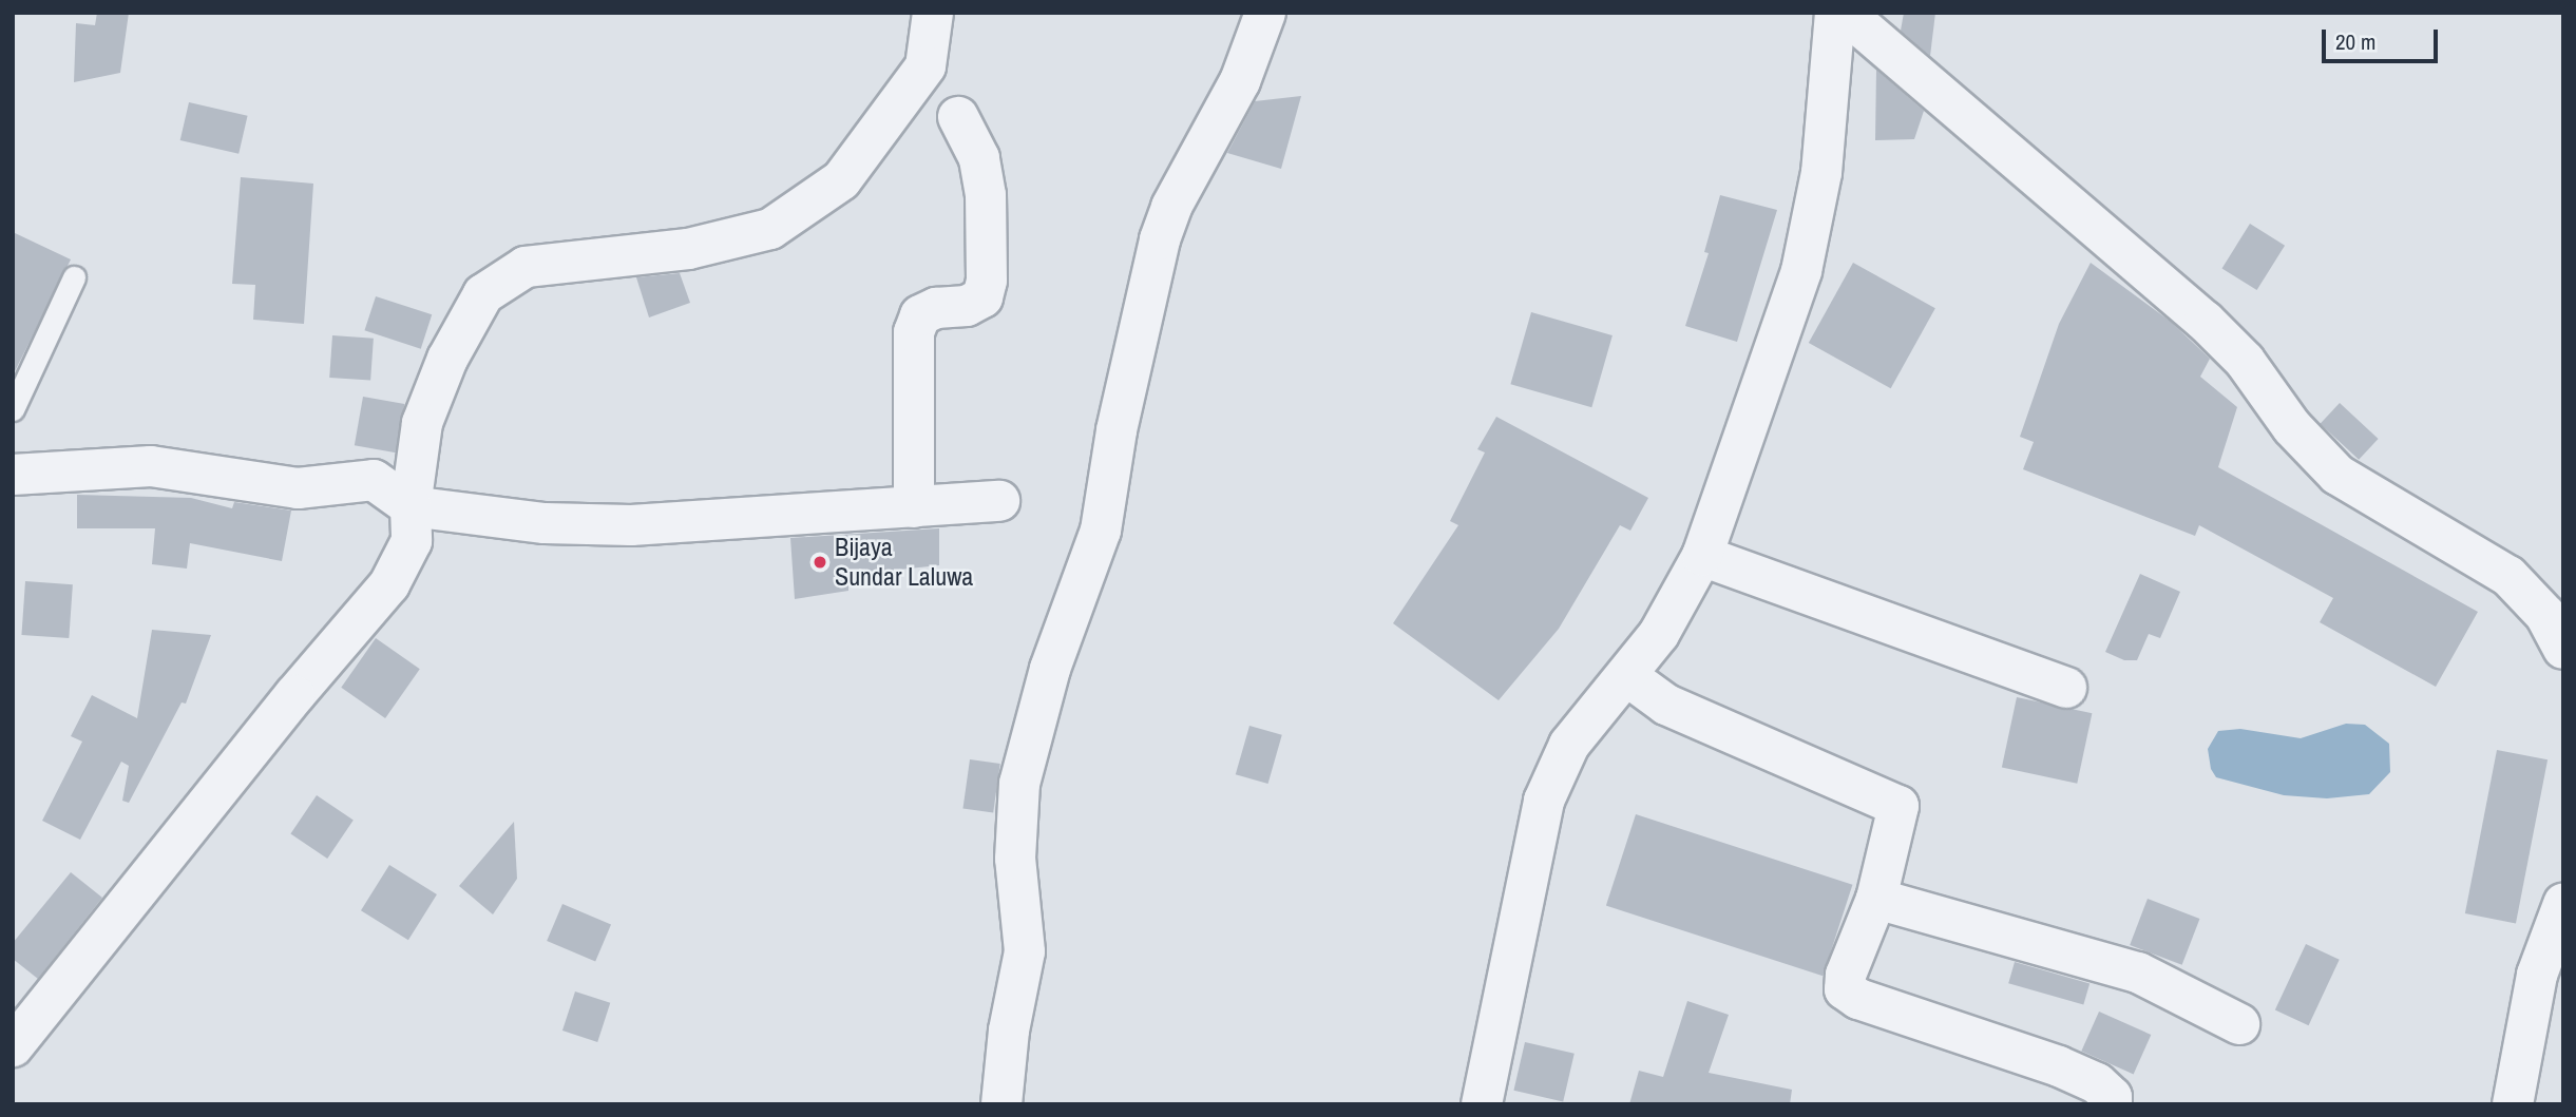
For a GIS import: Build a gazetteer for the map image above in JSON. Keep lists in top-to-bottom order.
{
  "places": ["Bijaya Sundar Laluwa"],
  "scale_bar": "20 m"
}
